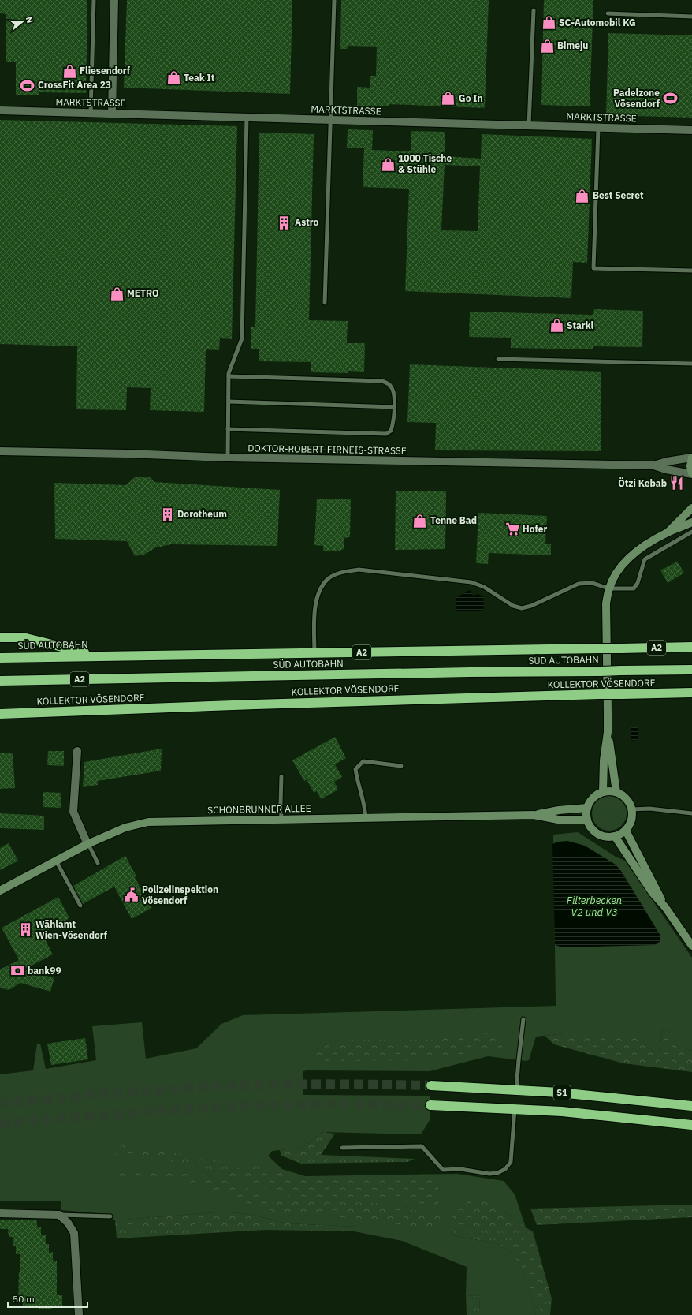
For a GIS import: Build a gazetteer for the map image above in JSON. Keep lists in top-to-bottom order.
{
  "streets": {
    "highway": [
      "SÜD AUTOBAHN",
      "A2",
      "KOLLEKTOR VÖSENDORF",
      "S1"
    ],
    "main road": ["SCHÖNBRUNNER ALLEE"],
    "street": ["MARKTSTRASSE", "DOKTOR-ROBERT-FIRNEIS-STRASSE"]
  },
  "water": ["Filterbecken V2 und V3"],
  "places": {
    "shop": [
      "SC-Automobil KG",
      "Bimeju",
      "Fliesendorf",
      "Teak It",
      "Go In",
      "1000 Tische & Stühle",
      "Best Secret",
      "METRO",
      "Starkl",
      "Tenne Bad"
    ],
    "sports": ["CrossFit Area 23", "Padelzone Vösendorf"],
    "building": ["Astro", "Dorotheum", "Wählamt Wien-Vösendorf"],
    "restaurant": ["Ötzi Kebab"],
    "supermarket": ["Hofer"],
    "public building": ["Polizeiinspektion Vösendorf"],
    "bank": ["bank99"]
  },
  "scale_bar": "50 m",
  "north": "right"
}
